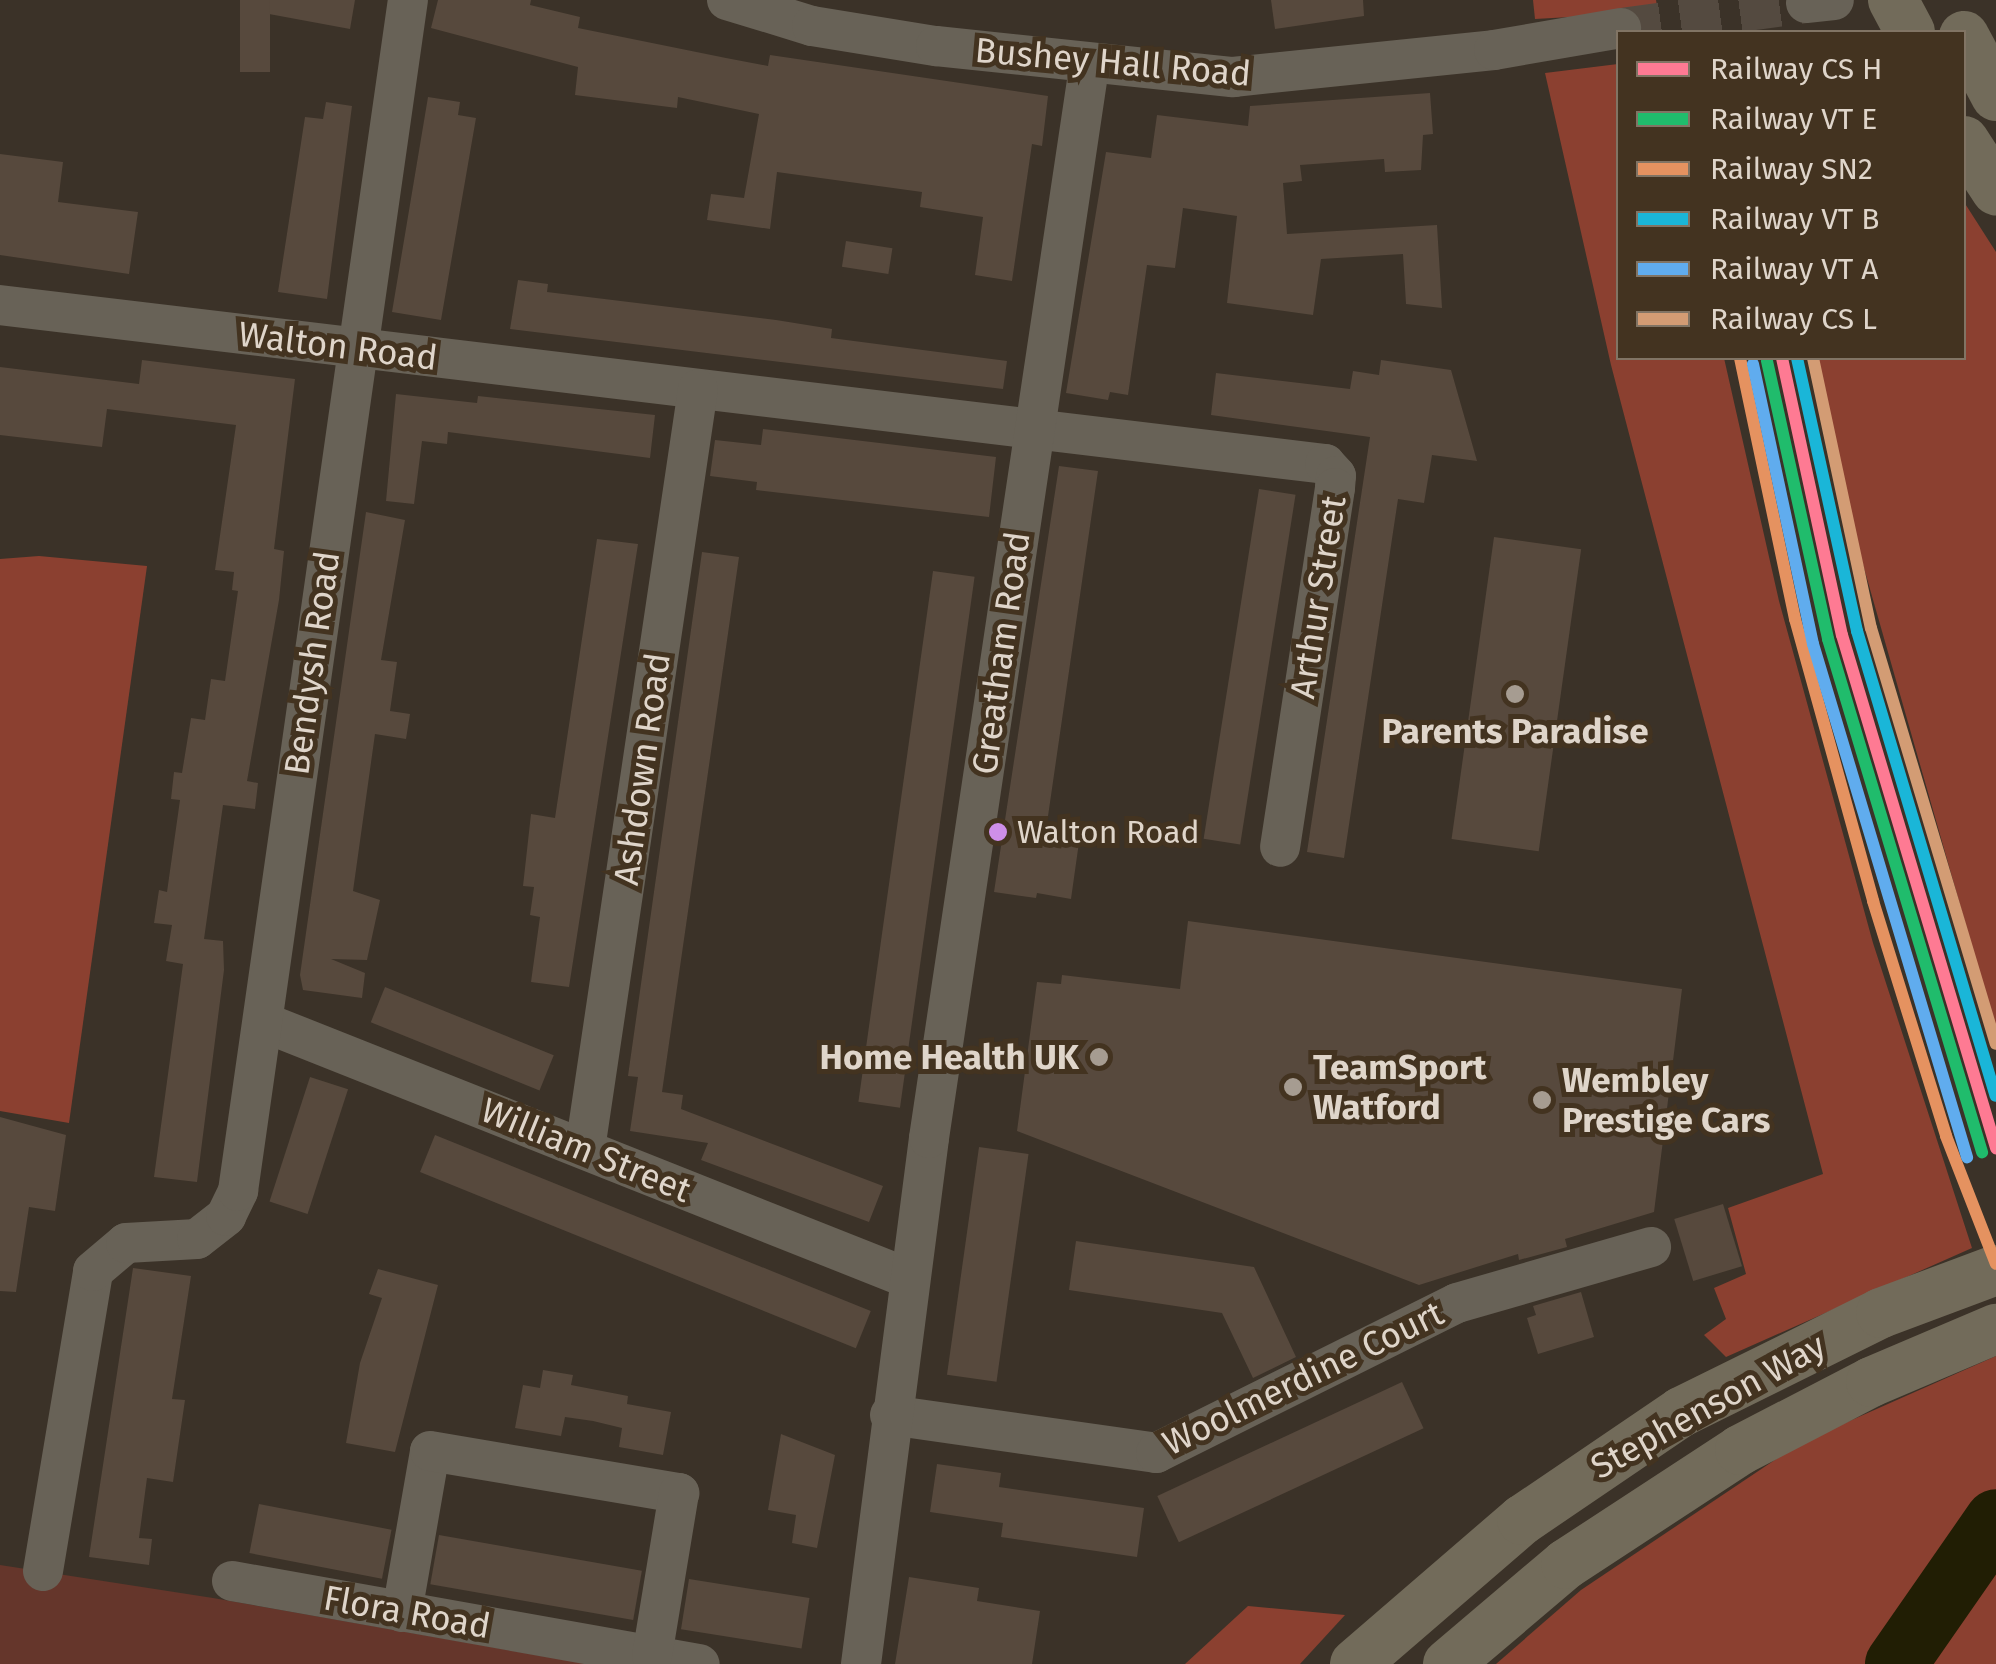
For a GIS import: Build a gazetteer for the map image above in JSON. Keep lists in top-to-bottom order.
{
  "streets": {
    "main road": ["Stephenson Way"],
    "street": [
      "Bushey Hall Road",
      "Walton Road",
      "Arthur Street",
      "Greatham Road",
      "Bendysh Road",
      "Ashdown Road",
      "William Street",
      "Woolmerdine Court",
      "Flora Road"
    ]
  },
  "crossings": [
    ["Bushey Hall Road", "Greatham Road"],
    ["Walton Road", "Arthur Street"],
    ["Walton Road", "Greatham Road"],
    ["Walton Road", "Bendysh Road"],
    ["Walton Road", "Ashdown Road"],
    ["Arthur Street", "Greatham Road"],
    ["Greatham Road", "William Street"],
    ["Greatham Road", "Woolmerdine Court"],
    ["Bendysh Road", "William Street"],
    ["Ashdown Road", "William Street"]
  ],
  "places": [
    "Parents Paradise",
    "Walton Road",
    "Home Health UK",
    "TeamSport Watford",
    "Wembley Prestige Cars"
  ],
  "lines": ["rail line SN2"],
  "legend": [
    "Railway CS H",
    "Railway VT E",
    "Railway SN2",
    "Railway VT B",
    "Railway VT A",
    "Railway CS L"
  ]
}
